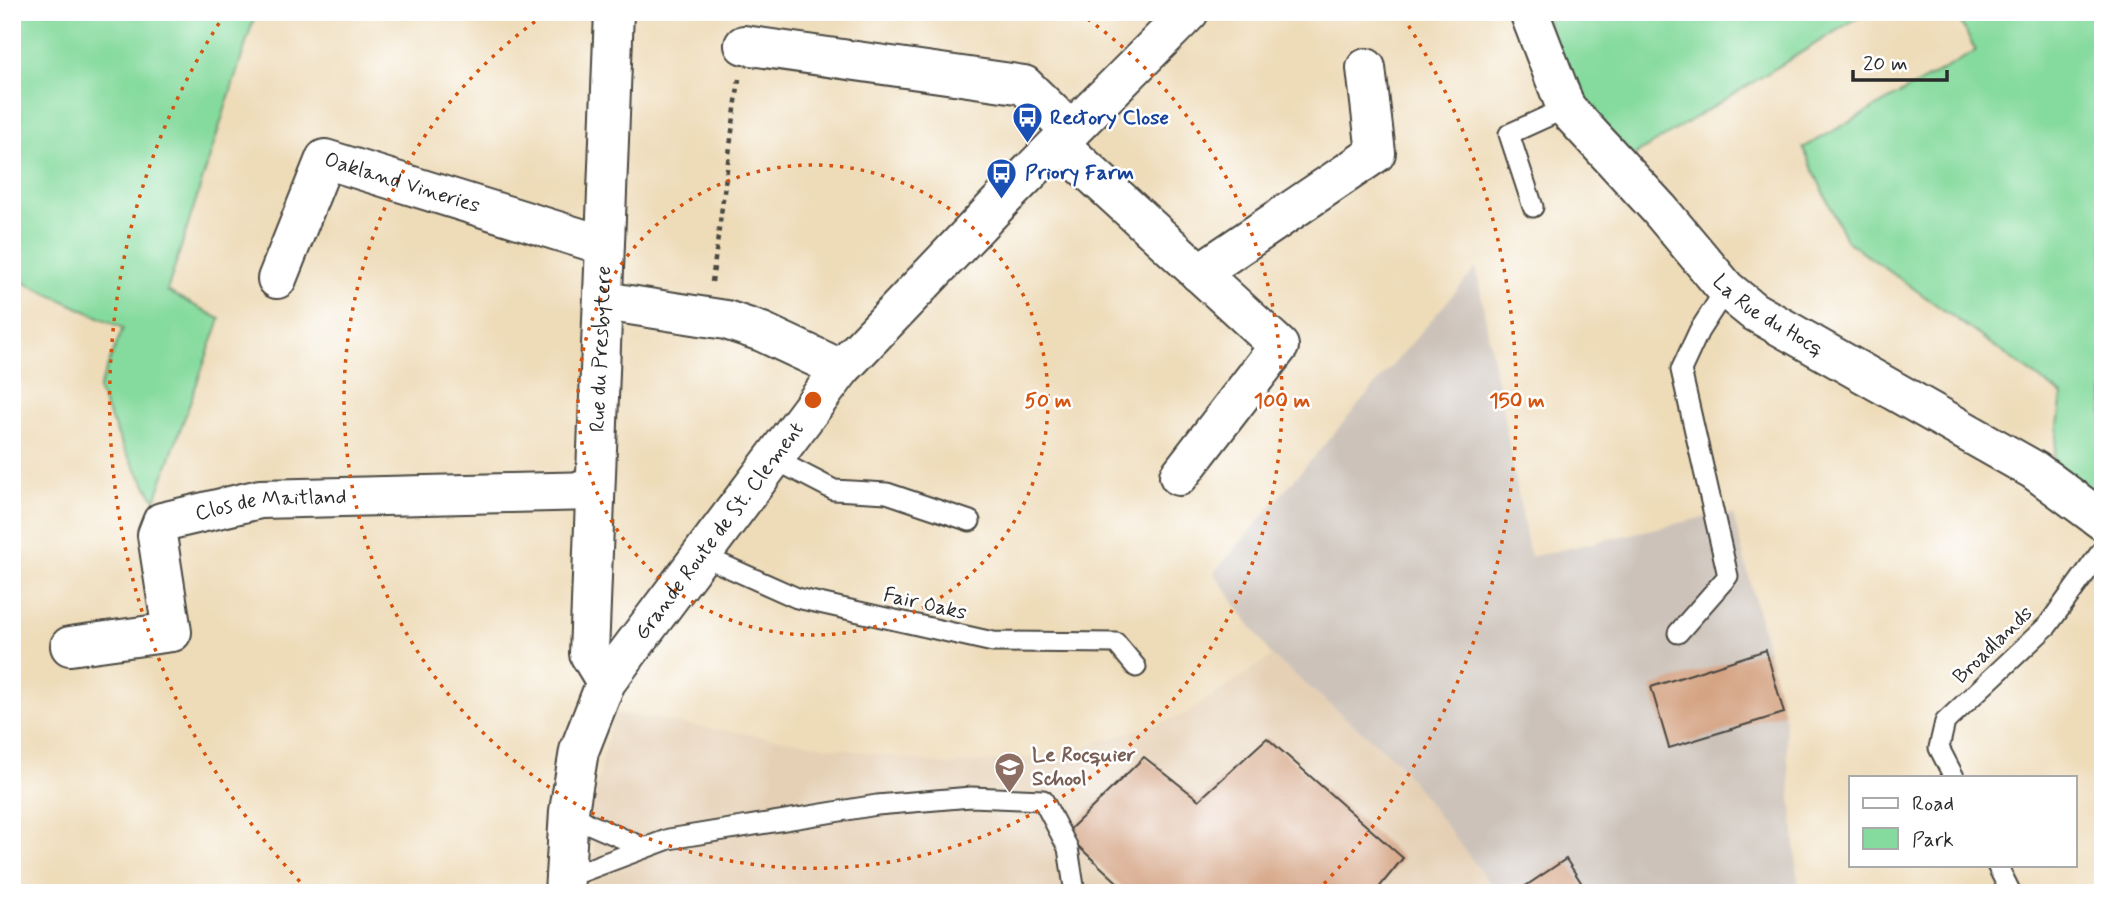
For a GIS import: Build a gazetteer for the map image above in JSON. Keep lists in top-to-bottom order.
{
  "streets": {
    "street": [
      "Oakland Vineries",
      "La Rue du Hocq",
      "Rue du Presbytere",
      "Clos de Maitland",
      "Grande Route de St. Clement"
    ],
    "lane": ["Fair Oaks", "Broadlands"]
  },
  "crossings": [
    ["Oakland Vineries", "Rue du Presbytere"],
    ["Rue du Presbytere", "Clos de Maitland"],
    ["Rue du Presbytere", "Grande Route de St. Clement"],
    ["Grande Route de St. Clement", "Fair Oaks"]
  ],
  "places": {
    "bus stop": ["Rectory Close", "Priory Farm"],
    "school or university": ["Le Rocquier School"]
  },
  "legend": ["Road", "Park"],
  "scale_bar": "20 m",
  "rings": ["50 m", "100 m", "150 m"]
}
